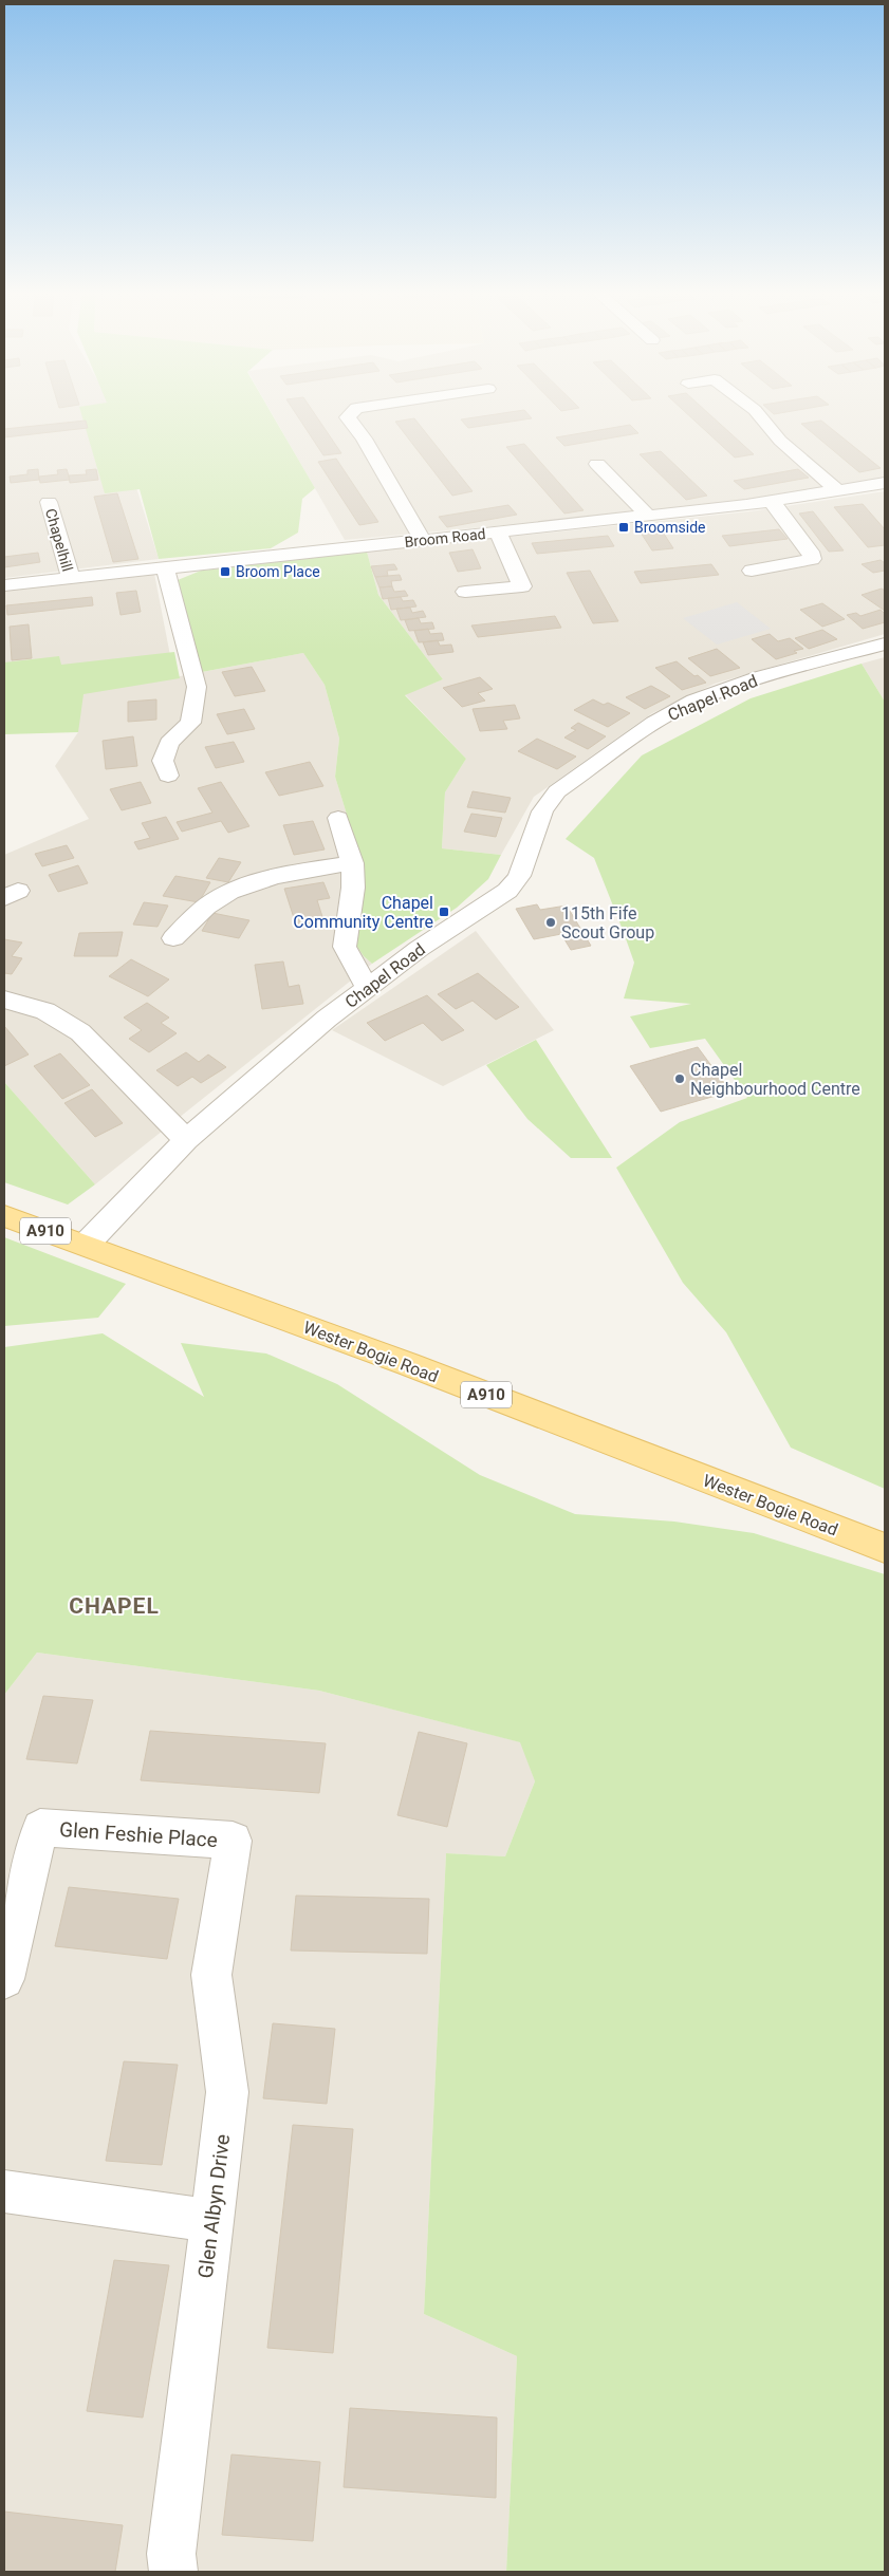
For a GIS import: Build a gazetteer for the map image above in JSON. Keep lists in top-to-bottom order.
{
  "streets": {
    "main road": ["A910", "Wester Bogie Road"],
    "street": [
      "Broom Road",
      "Chapelhill",
      "Chapel Road",
      "Glen Feshie Place",
      "Glen Albyn Drive"
    ]
  },
  "crossings": [
    ["Broom Road", "Chapelhill"],
    ["Chapel Road", "Wester Bogie Road"],
    ["Glen Feshie Place", "Glen Albyn Drive"]
  ],
  "districts": ["CHAPEL"],
  "places": {
    "transit": ["Broomside", "Broom Place", "Chapel Community Centre"],
    "other": ["115th Fife Scout Group", "Chapel Neighbourhood Centre"]
  }
}
